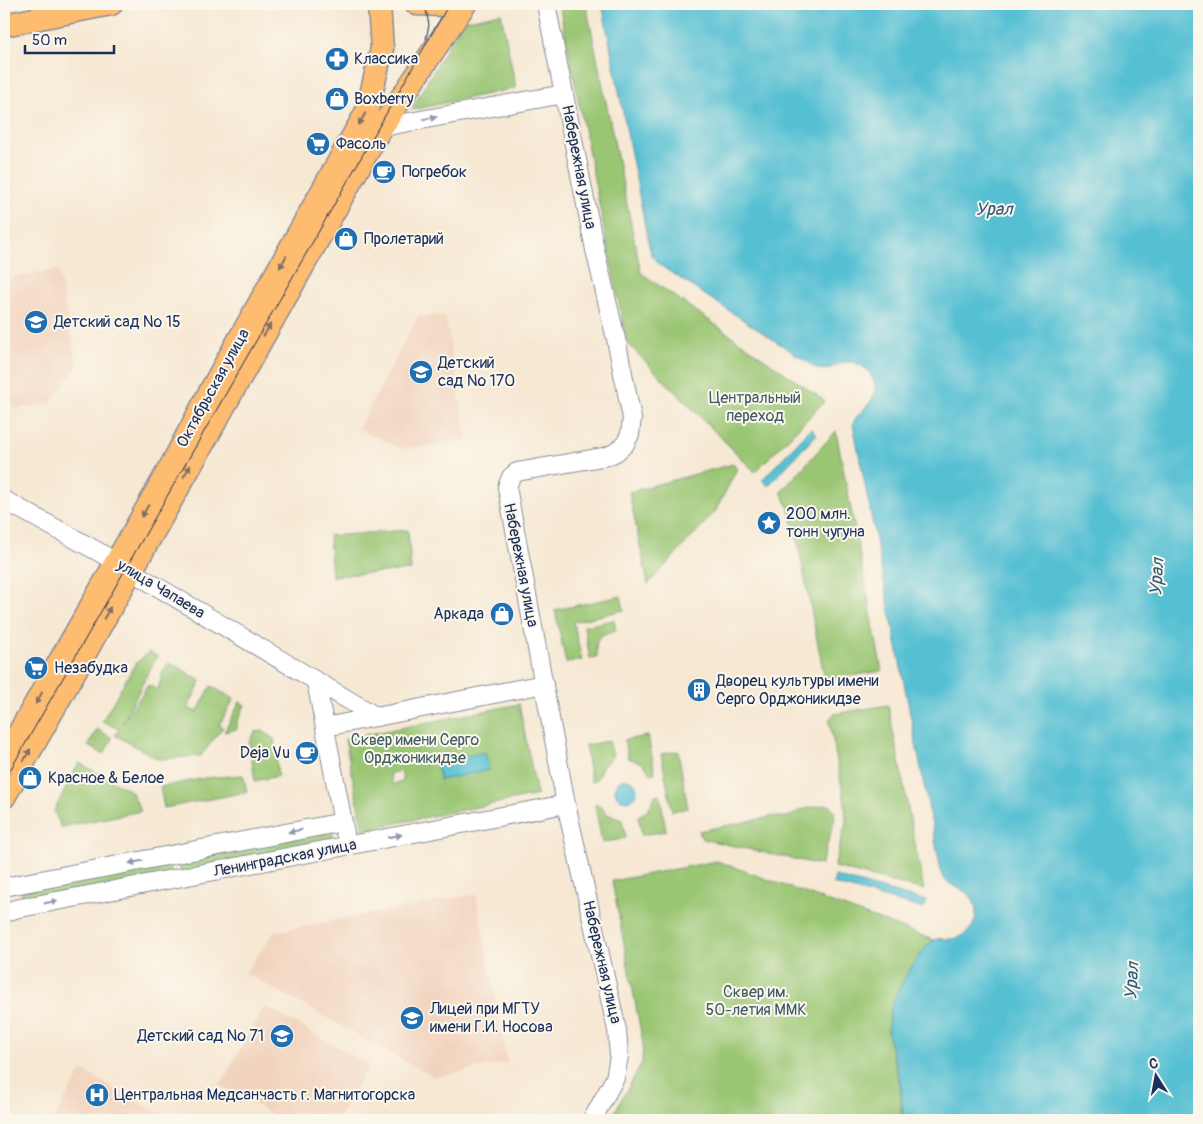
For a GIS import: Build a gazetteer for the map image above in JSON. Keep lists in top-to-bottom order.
{
  "streets": {
    "main road": ["Октябрьская улица"],
    "street": ["Набережная улица", "улица Чапаева", "Ленинградская улица"]
  },
  "crossings": [
    ["Набережная улица", "Ленинградская улица"],
    ["Октябрьская улица", "улица Чапаева"]
  ],
  "water": ["Урал"],
  "parks": ["Центральный переход", "Сквер имени Серго Орджоникидзе", "Сквер им. 50-летия ММК"],
  "places": {
    "pharmacy": ["Классика"],
    "shop": [
      "Boxberry",
      "Пролетарий",
      "Аркада",
      "Красное & Белое"
    ],
    "supermarket": ["Фасоль", "Незабудка"],
    "cafe": ["Погребок", "Deja Vu"],
    "school or university": [
      "Детский сад № 15",
      "Детский сад № 170",
      "Лицей при МГТУ имени Г.И. Носова",
      "Детский сад № 71"
    ],
    "place": ["200 млн. тонн чугуна"],
    "building": ["Дворец культуры имени Серго Орджоникидзе"],
    "hospital": ["Центральная Медсанчасть г. Магнитогорска"]
  },
  "scale_bar": "50 m",
  "north": "top"
}
